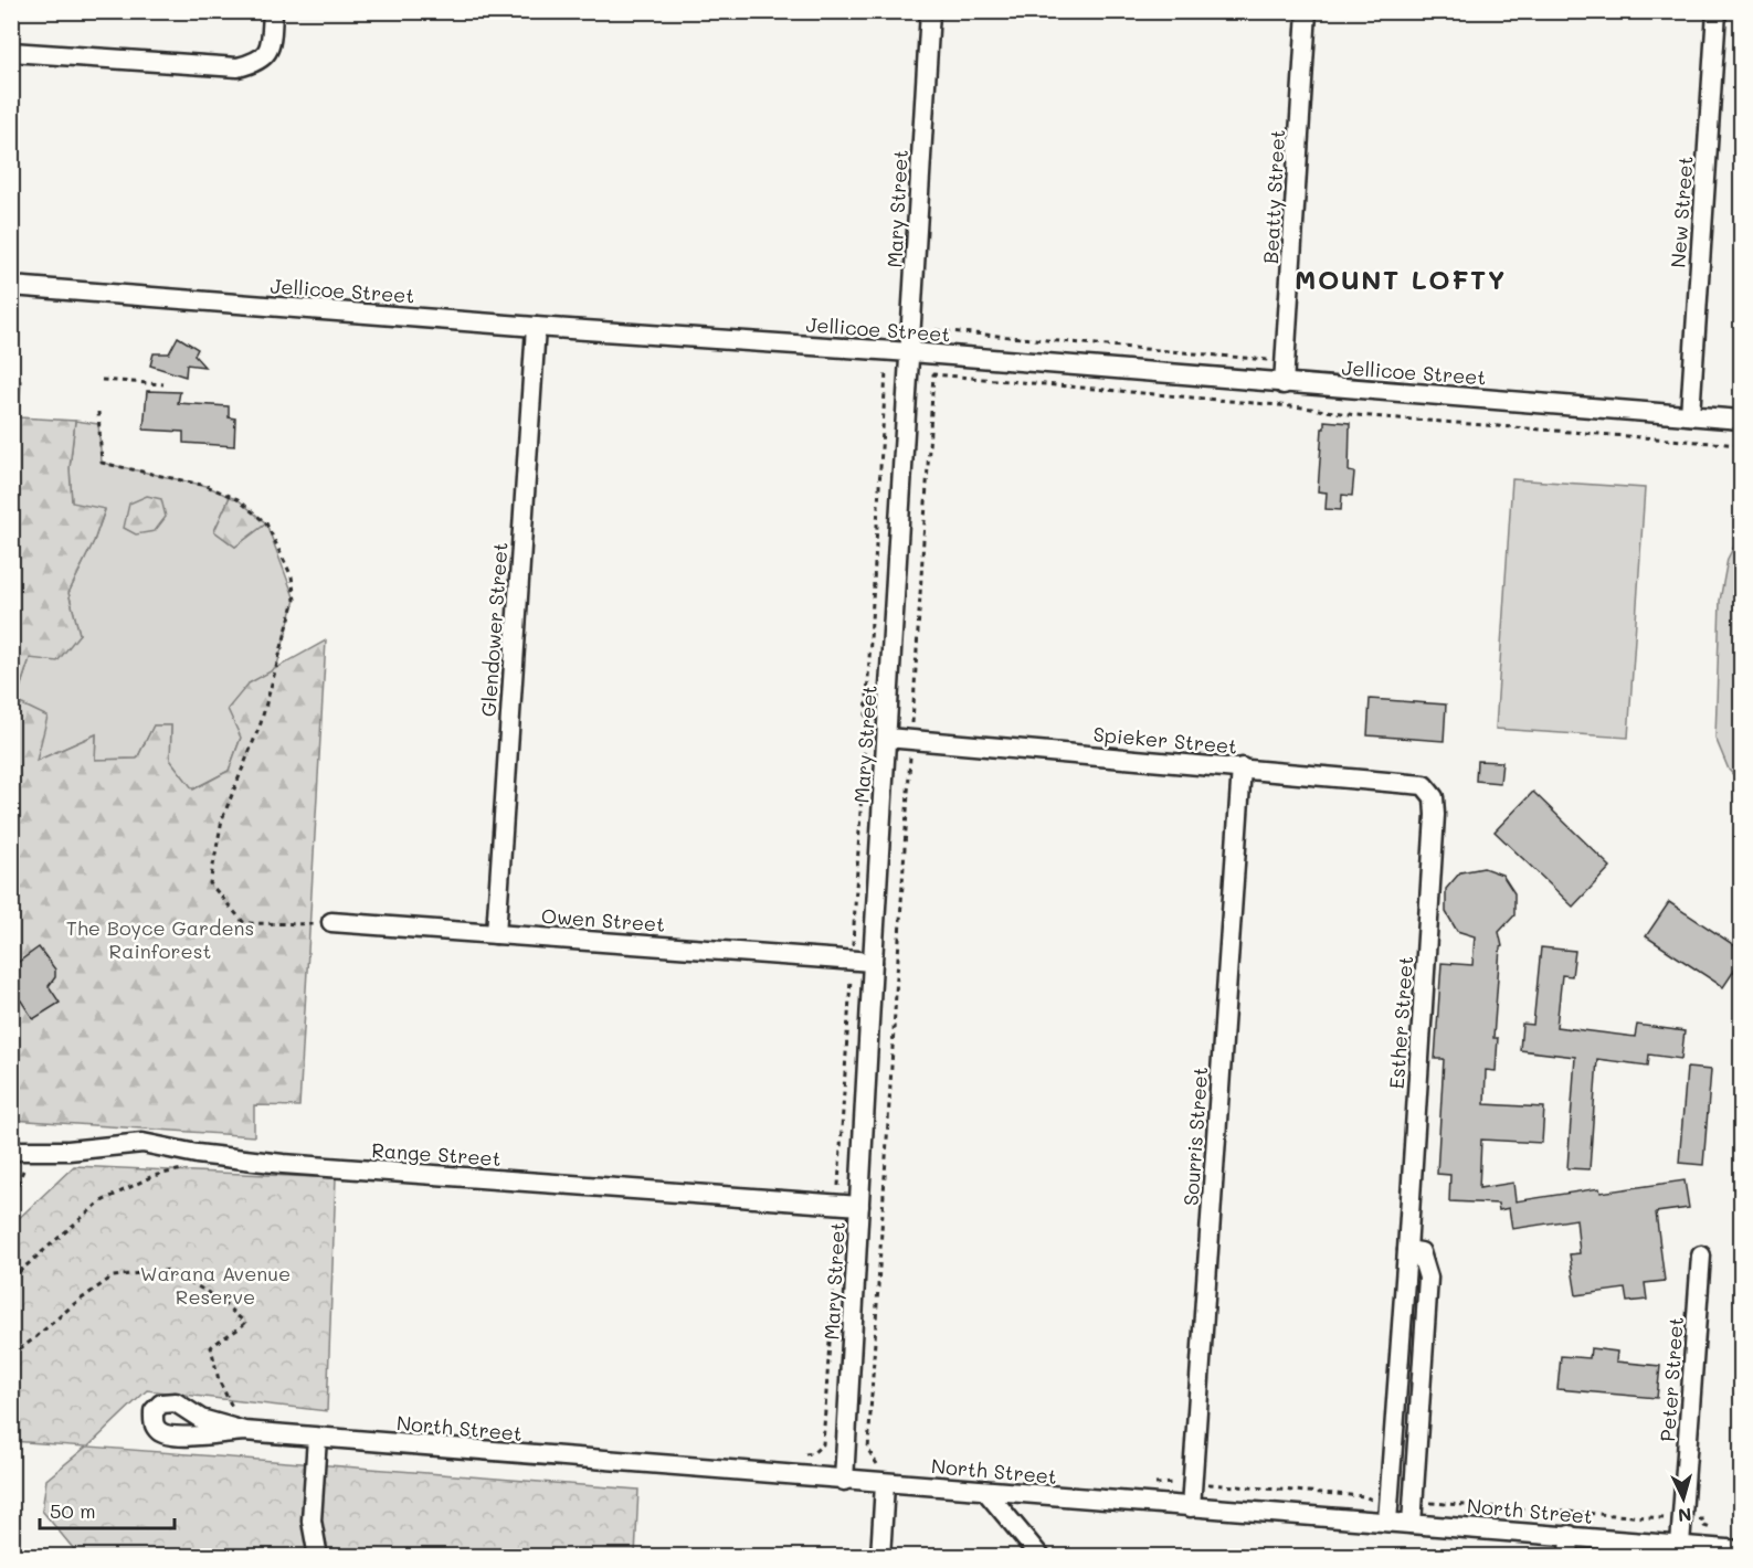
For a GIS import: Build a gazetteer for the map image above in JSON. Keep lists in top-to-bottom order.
{
  "streets": {
    "street": [
      "Beatty Street",
      "Mary Street",
      "New Street",
      "Jellicoe Street",
      "Glendower Street",
      "Spieker Street",
      "Owen Street",
      "Esther Street",
      "Sourris Street",
      "Range Street",
      "Peter Street",
      "North Street"
    ]
  },
  "crossings": [
    ["Beatty Street", "Jellicoe Street"],
    ["Mary Street", "Jellicoe Street"],
    ["Mary Street", "Spieker Street"],
    ["Mary Street", "Owen Street"],
    ["Mary Street", "Range Street"],
    ["Mary Street", "North Street"],
    ["New Street", "Jellicoe Street"],
    ["Jellicoe Street", "Glendower Street"],
    ["Glendower Street", "Owen Street"],
    ["Spieker Street", "Esther Street"],
    ["Spieker Street", "Sourris Street"],
    ["Esther Street", "North Street"],
    ["Sourris Street", "North Street"],
    ["Peter Street", "North Street"]
  ],
  "districts": ["MOUNT LOFTY"],
  "parks": ["The Boyce Gardens Rainforest", "Warana Avenue Reserve"],
  "scale_bar": "50 m",
  "north": "bottom"
}
